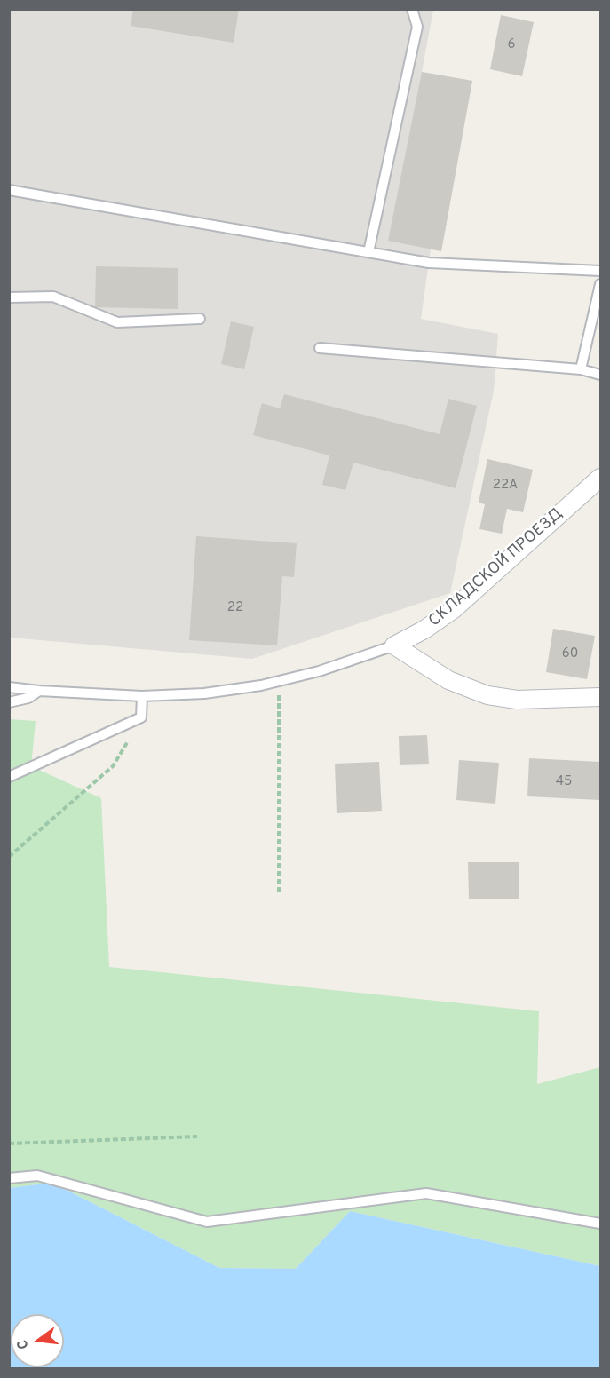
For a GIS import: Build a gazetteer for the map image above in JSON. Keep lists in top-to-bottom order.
{
  "streets": {
    "street": ["СКЛАДСКОЙ ПРОЕЗД"]
  },
  "house_numbers": [
    "6",
    "22А",
    "22",
    "60",
    "45"
  ],
  "north": "left"
}
